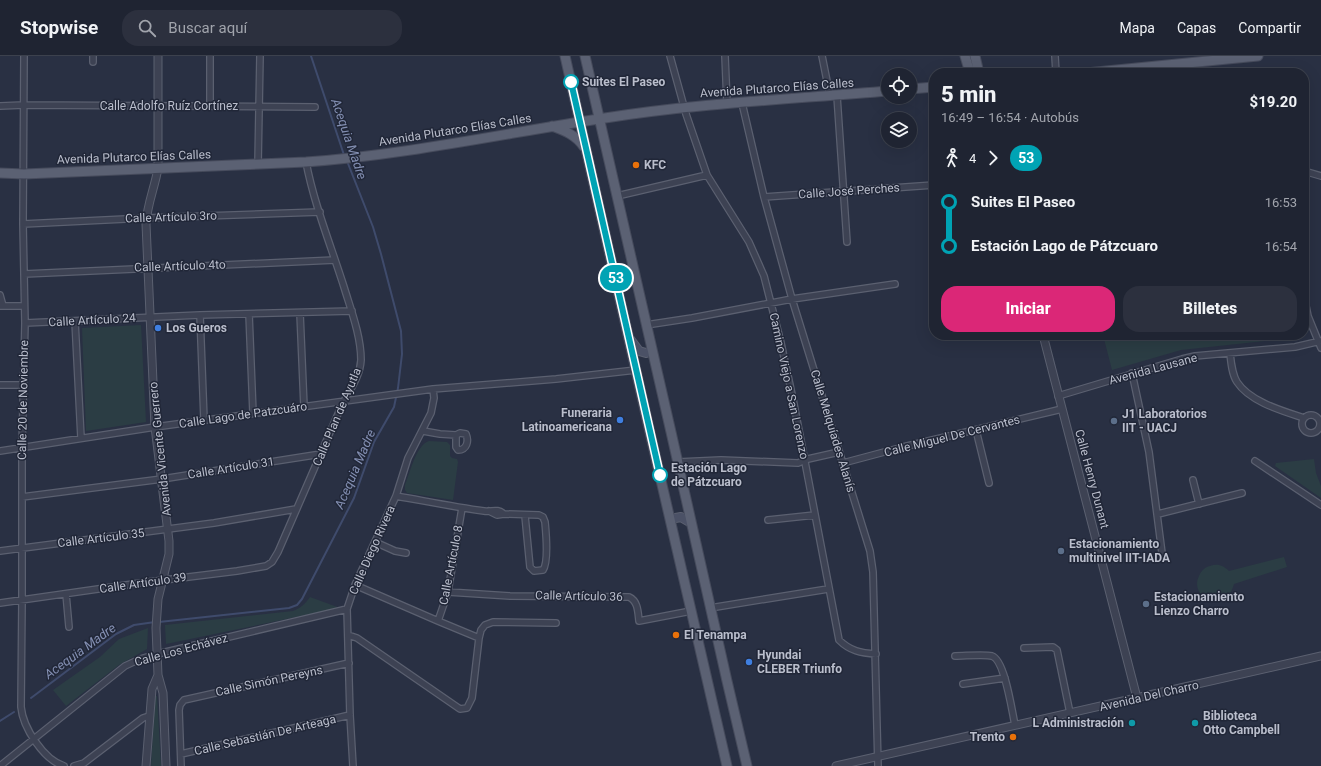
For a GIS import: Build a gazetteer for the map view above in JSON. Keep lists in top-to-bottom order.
{
  "streets": {
    "main road": ["Avenida Plutarco Elías Calles"],
    "street": [
      "Calle Adolfo Ruíz Cortínez",
      "Calle José Perches",
      "Calle Artículo 3ro",
      "Calle Artículo 4to",
      "Calle Artículo 24",
      "Avenida Lausane",
      "Camino Viejo a San Lorenzo",
      "Calle 20 de Noviembre",
      "Calle Lago de Patzcuáro",
      "Calle Plan de Ayutla",
      "Calle Melquíades Alanís",
      "Calle Miguel De Cervantes",
      "Avenida Vicente Guerrero",
      "Calle Artículo 31",
      "Calle Henry Dunant",
      "Calle Artículo 35",
      "Calle Diego Rivera",
      "Calle Artículo 8",
      "Calle Artículo 39",
      "Calle Artículo 36",
      "Calle Los Echávez",
      "Calle Simón Pereyns",
      "Avenida Del Charro",
      "Calle Sebastián De Arteaga"
    ]
  },
  "crossings": [
    ["Avenida Plutarco Elías Calles", "Camino Viejo a San Lorenzo"],
    ["Avenida Plutarco Elías Calles", "Calle 20 de Noviembre"],
    ["Avenida Plutarco Elías Calles", "Calle Plan de Ayutla"],
    ["Avenida Plutarco Elías Calles", "Calle Melquíades Alanís"],
    ["Avenida Plutarco Elías Calles", "Avenida Vicente Guerrero"],
    ["Calle Adolfo Ruíz Cortínez", "Calle 20 de Noviembre"],
    ["Calle Adolfo Ruíz Cortínez", "Avenida Vicente Guerrero"],
    ["Calle José Perches", "Calle Melquíades Alanís"],
    ["Calle Artículo 3ro", "Calle 20 de Noviembre"],
    ["Calle Artículo 3ro", "Calle Plan de Ayutla"],
    ["Calle Artículo 3ro", "Avenida Vicente Guerrero"],
    ["Calle Artículo 4to", "Calle 20 de Noviembre"],
    ["Calle Artículo 4to", "Calle Plan de Ayutla"],
    ["Calle Artículo 4to", "Avenida Vicente Guerrero"],
    ["Calle Artículo 24", "Calle 20 de Noviembre"],
    ["Calle Artículo 24", "Calle Plan de Ayutla"],
    ["Calle Artículo 24", "Avenida Vicente Guerrero"],
    ["Avenida Lausane", "Calle Henry Dunant"],
    ["Camino Viejo a San Lorenzo", "Calle Melquíades Alanís"],
    ["Calle 20 de Noviembre", "Calle Lago de Patzcuáro"],
    ["Calle 20 de Noviembre", "Calle Artículo 31"],
    ["Calle 20 de Noviembre", "Calle Artículo 35"],
    ["Calle 20 de Noviembre", "Calle Artículo 39"],
    ["Calle 20 de Noviembre", "Calle Los Echávez"],
    ["Calle Lago de Patzcuáro", "Calle Plan de Ayutla"],
    ["Calle Lago de Patzcuáro", "Avenida Vicente Guerrero"],
    ["Calle Lago de Patzcuáro", "Calle Diego Rivera"],
    ["Calle Plan de Ayutla", "Calle Artículo 31"],
    ["Calle Plan de Ayutla", "Calle Artículo 35"],
    ["Calle Plan de Ayutla", "Calle Artículo 39"],
    ["Calle Melquíades Alanís", "Calle Miguel De Cervantes"],
    ["Calle Melquíades Alanís", "Avenida Del Charro"],
    ["Calle Miguel De Cervantes", "Calle Henry Dunant"],
    ["Avenida Vicente Guerrero", "Calle Artículo 31"],
    ["Avenida Vicente Guerrero", "Calle Artículo 35"],
    ["Avenida Vicente Guerrero", "Calle Artículo 39"],
    ["Avenida Vicente Guerrero", "Calle Los Echávez"],
    ["Calle Henry Dunant", "Avenida Del Charro"],
    ["Calle Diego Rivera", "Calle Los Echávez"],
    ["Calle Diego Rivera", "Calle Simón Pereyns"],
    ["Calle Diego Rivera", "Calle Sebastián De Arteaga"],
    ["Calle Artículo 8", "Calle Artículo 36"],
    ["Calle Simón Pereyns", "Calle Sebastián De Arteaga"]
  ],
  "water": ["Acequia Madre"],
  "places": [
    "Suites El Paseo",
    "KFC",
    "Los Gueros",
    "Funeraria Latinoamericana",
    "J1 Laboratorios IIT - UACJ",
    "Estación Lago de Pátzcuaro",
    "Estacionamiento multinivel IIT-IADA",
    "Estacionamiento Lienzo Charro",
    "El Tenampa",
    "Hyundai CLEBER Triunfo",
    "L Administración",
    "Biblioteca Otto Campbell",
    "Trento"
  ],
  "lines": ["bus line 53"],
  "page": {
    "header": "Stopwise",
    "search": "Buscar aquí",
    "nav": ["Mapa", "Capas", "Compartir"],
    "on_map": "53",
    "heading": ["5 min", "16:49 – 16:54 · Autobús", "$19.20"],
    "legs": ["4", "53"],
    "list": [
      {
        "name": "Suites El Paseo",
        "value": "16:53"
      },
      {
        "name": "Estación Lago de Pátzcuaro",
        "value": "16:54"
      }
    ],
    "buttons": ["Iniciar", "Billetes"]
  }
}
